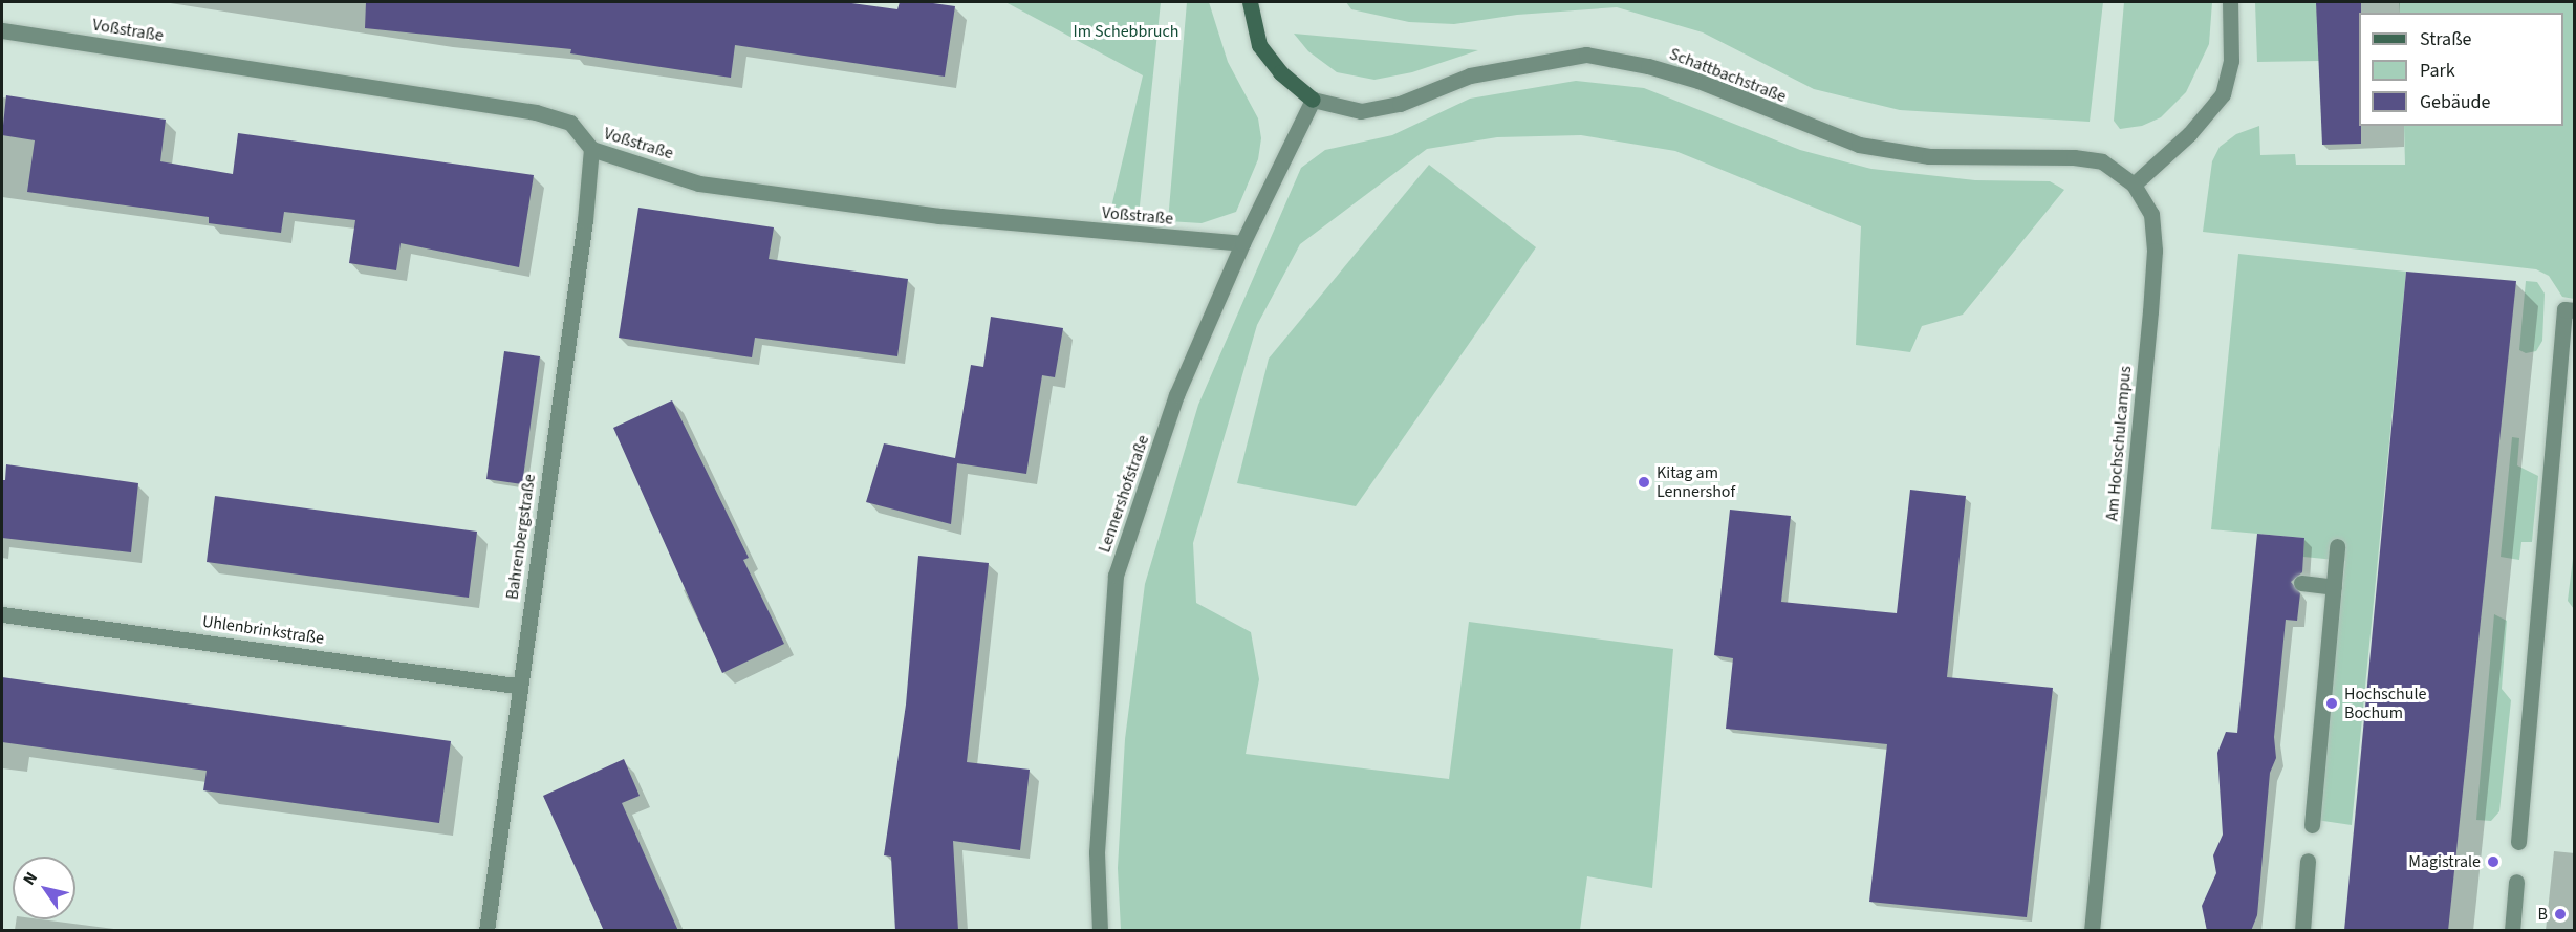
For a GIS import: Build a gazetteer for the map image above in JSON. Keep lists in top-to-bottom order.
{
  "streets": {
    "street": [
      "Voßstraße",
      "Schattbachstraße",
      "Am Hochschulcampus",
      "Lennershofstraße",
      "Bahrenbergstraße",
      "Uhlenbrinkstraße"
    ]
  },
  "crossings": [
    ["Voßstraße", "Lennershofstraße"],
    ["Voßstraße", "Bahrenbergstraße"],
    ["Schattbachstraße", "Am Hochschulcampus"],
    ["Schattbachstraße", "Lennershofstraße"],
    ["Bahrenbergstraße", "Uhlenbrinkstraße"]
  ],
  "parks": ["Im Schebbruch"],
  "places": [
    "Kitag am Lennershof",
    "Hochschule Bochum",
    "Magistrale",
    "B"
  ],
  "legend": ["Straße", "Park", "Gebäude"],
  "north": "top left"
}
